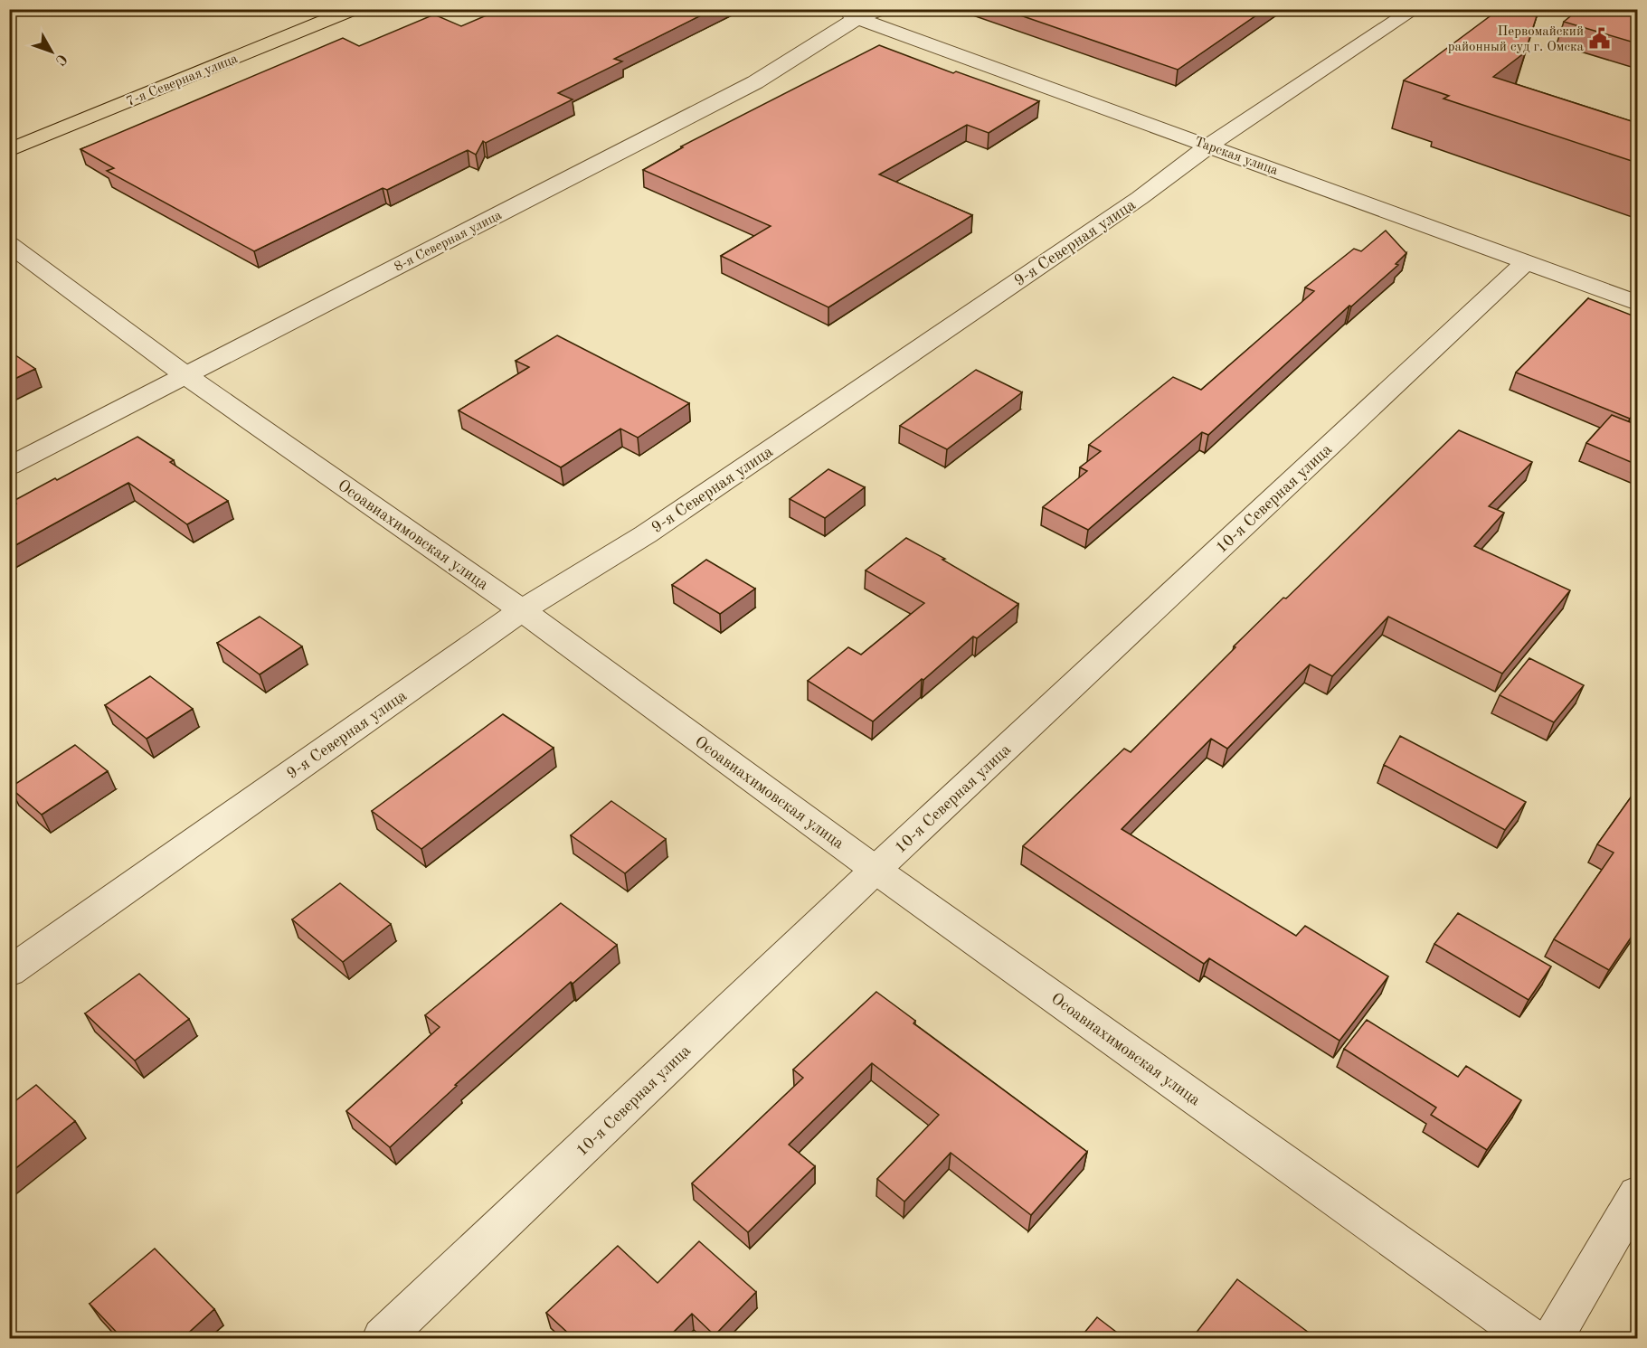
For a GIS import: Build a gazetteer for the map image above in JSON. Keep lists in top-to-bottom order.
{
  "streets": {
    "main road": ["7-я Северная улица"],
    "street": [
      "Тарская улица",
      "8-я Северная улица",
      "9-я Северная улица",
      "10-я Северная улица",
      "Осоавиахимовская улица"
    ]
  },
  "crossings": [
    ["Тарская улица", "8-я Северная улица"],
    ["Тарская улица", "9-я Северная улица"],
    ["Тарская улица", "10-я Северная улица"],
    ["8-я Северная улица", "Осоавиахимовская улица"],
    ["9-я Северная улица", "Осоавиахимовская улица"],
    ["10-я Северная улица", "Осоавиахимовская улица"]
  ],
  "places": {
    "public building": ["Первомайский районный суд г. Омска"]
  },
  "north": "bottom right"
}
